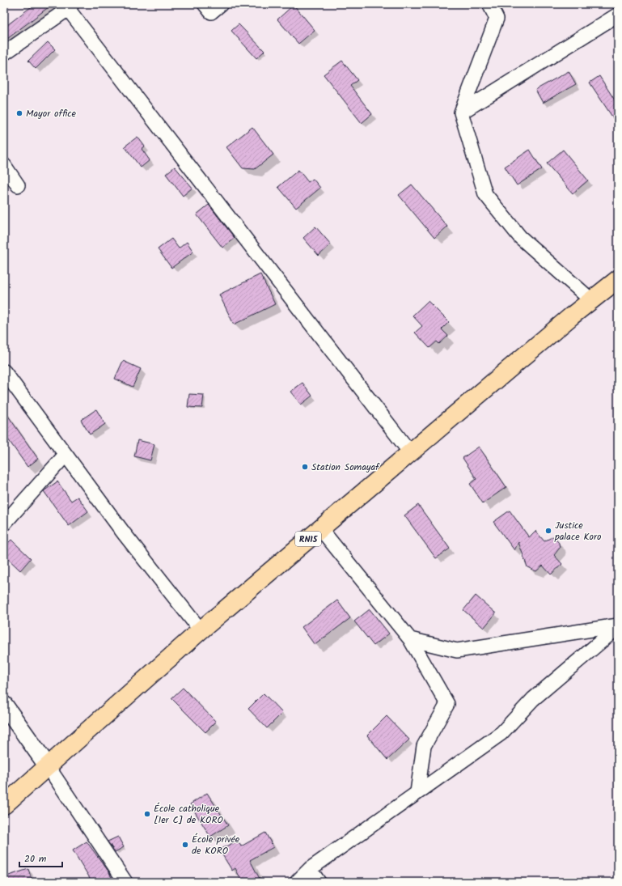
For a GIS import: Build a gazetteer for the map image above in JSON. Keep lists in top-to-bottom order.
{
  "streets": {
    "main road": ["RN15"]
  },
  "places": [
    "Mayor office",
    "Station Somayaf",
    "Justice palace Koro",
    "École catholique [1er C] de KORO",
    "École privée de KORO"
  ],
  "scale_bar": "20 m"
}
